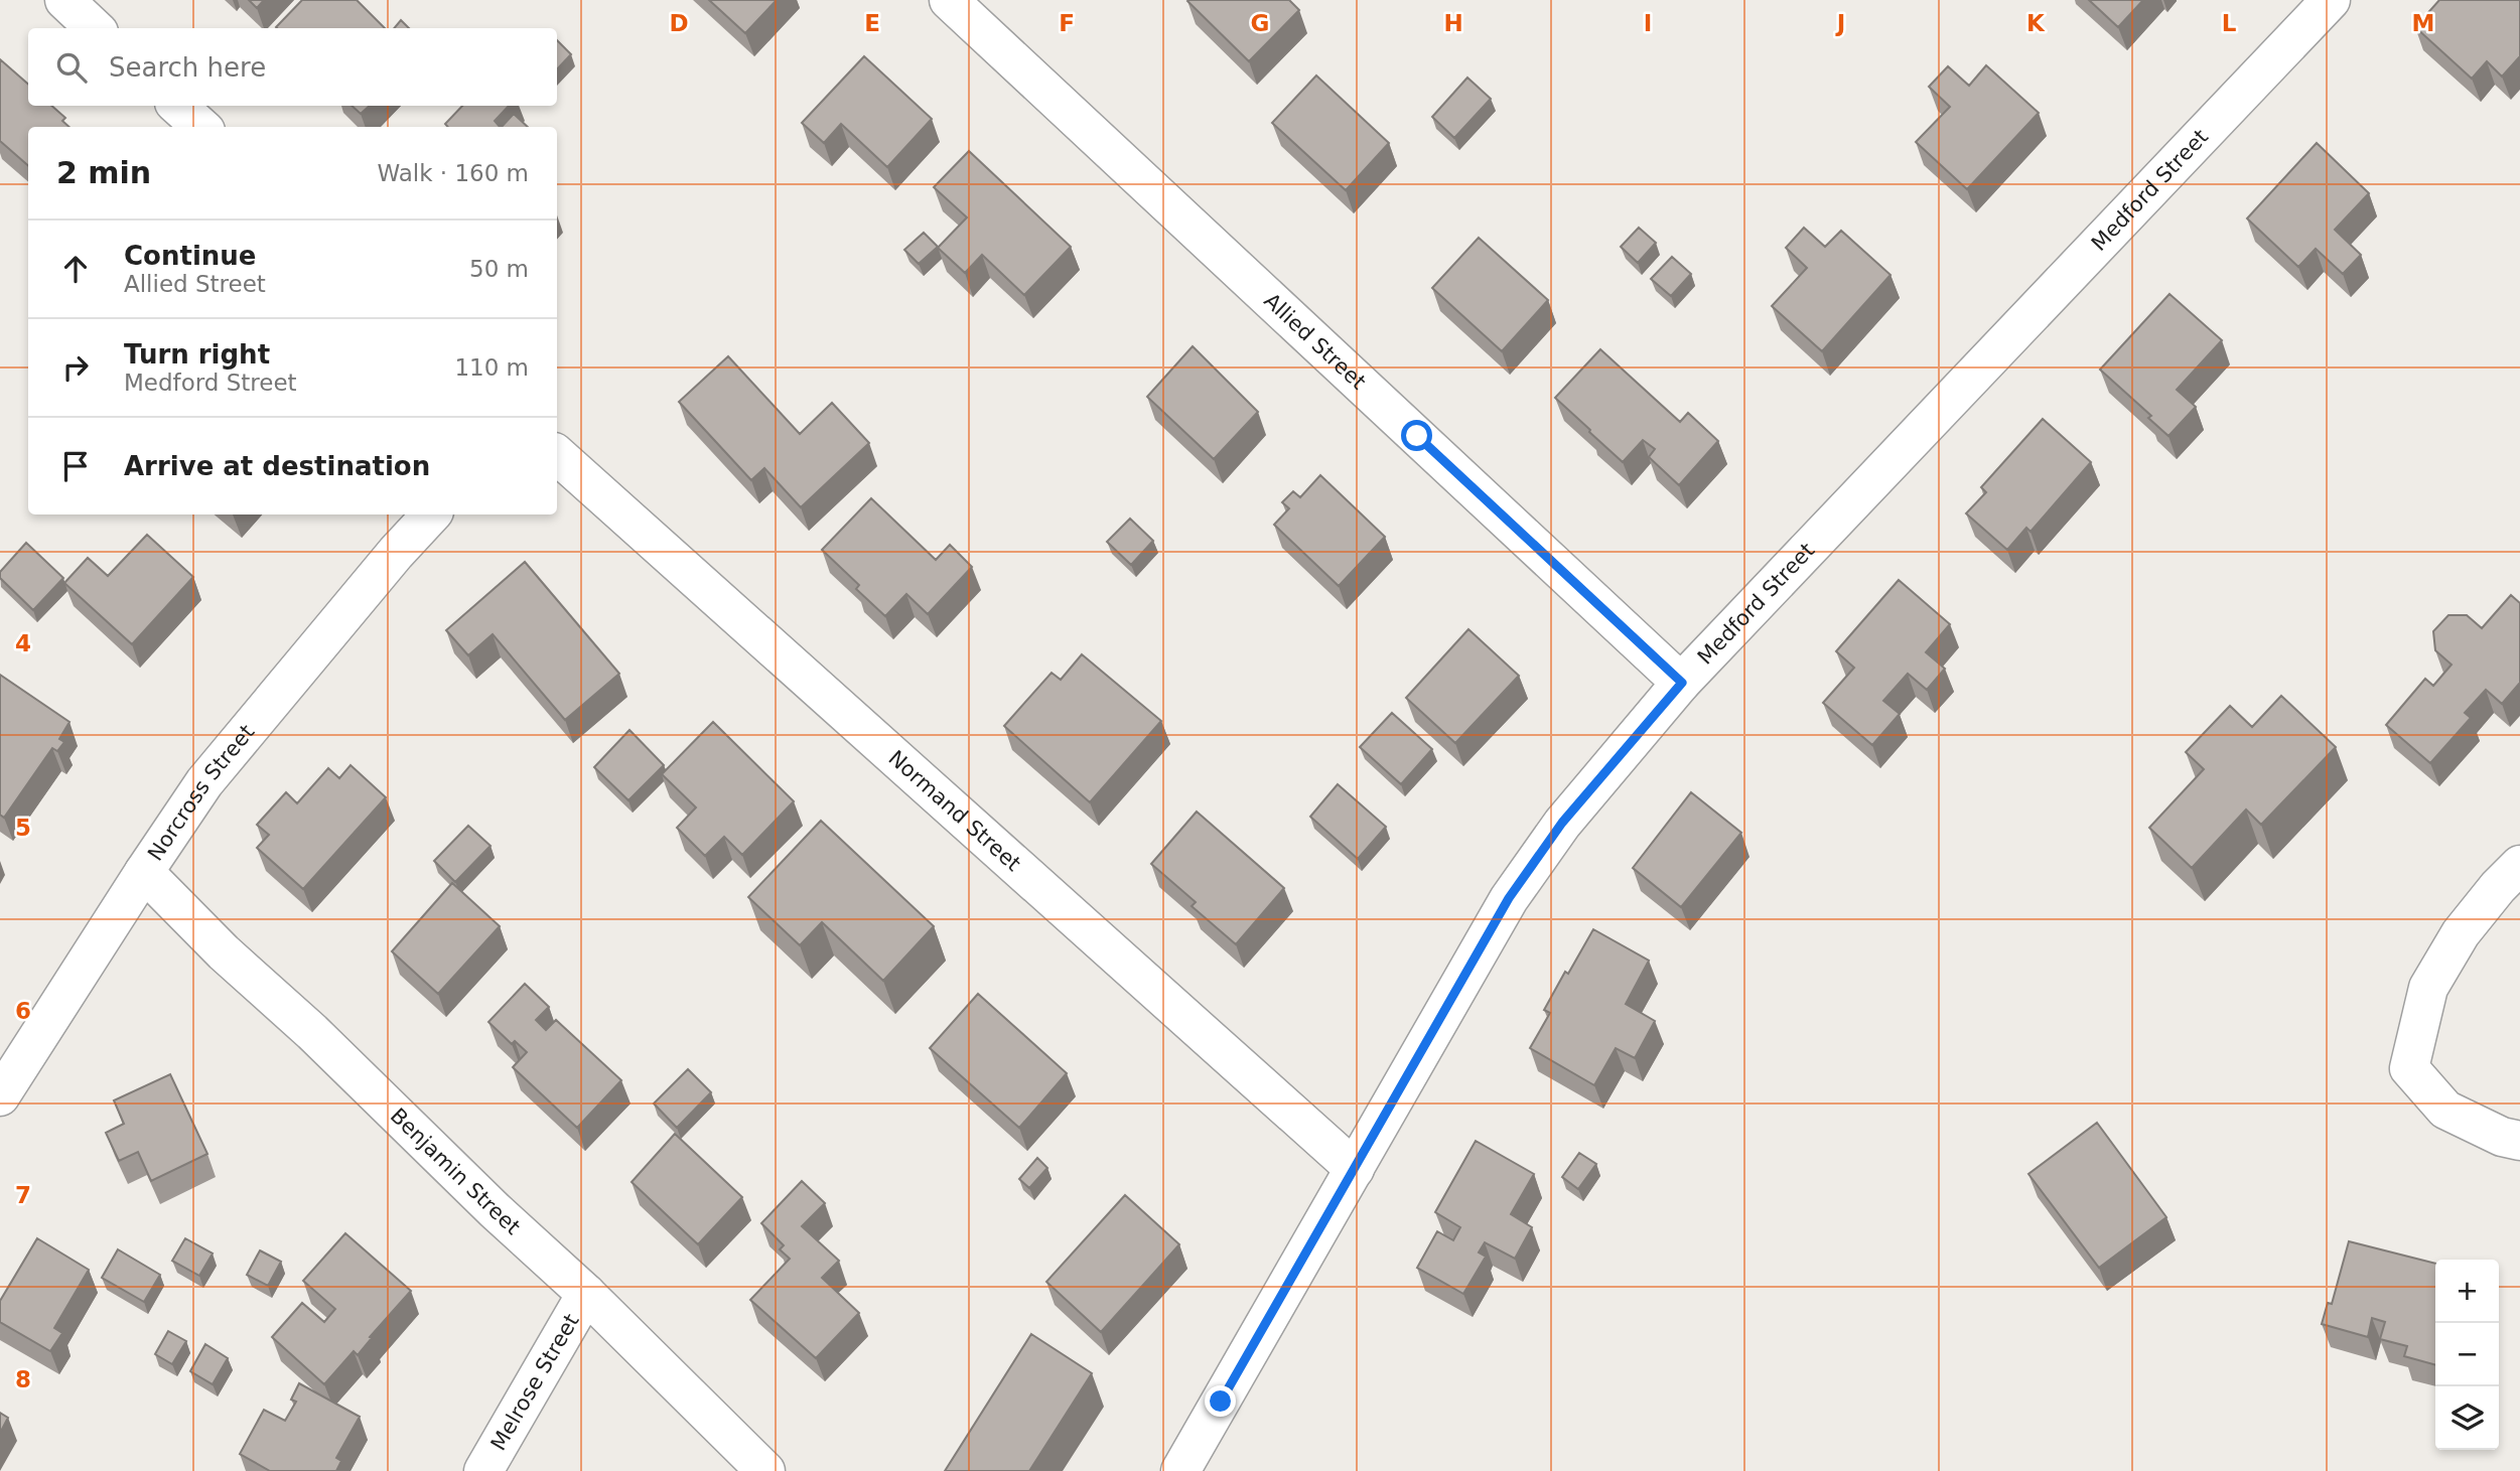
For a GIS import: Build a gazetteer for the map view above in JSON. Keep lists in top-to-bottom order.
{
  "streets": {
    "street": [
      "Medford Street",
      "Allied Street",
      "Norcross Street",
      "Normand Street",
      "Benjamin Street",
      "Melrose Street"
    ]
  },
  "crossings": [
    ["Medford Street", "Allied Street"],
    ["Medford Street", "Normand Street"],
    ["Norcross Street", "Benjamin Street"],
    ["Benjamin Street", "Melrose Street"]
  ],
  "page": {
    "search": "Search here",
    "heading": ["2 min", "Walk · 160 m"],
    "list": [
      ["Continue", "Allied Street", "50 m"],
      ["Turn right", "Medford Street", "110 m"],
      "Arrive at destination"
    ],
    "map_buttons": ["+", "−"]
  },
  "grid": {
    "columns": [
      "D",
      "E",
      "F",
      "G",
      "H",
      "I",
      "J",
      "K",
      "L",
      "M"
    ],
    "rows": [
      "4",
      "5",
      "6",
      "7",
      "8"
    ]
  }
}
